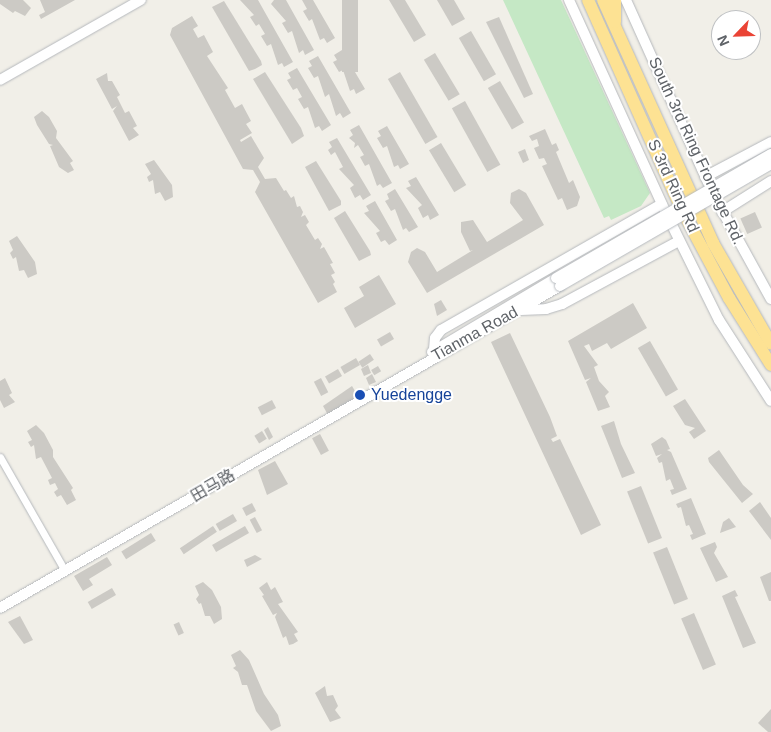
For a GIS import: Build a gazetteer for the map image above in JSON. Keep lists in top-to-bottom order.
{
  "streets": {
    "highway": ["S 3rd Ring Rd"],
    "street": ["South 3rd Ring Frontage Rd.", "Tianma Road", "田马路"]
  },
  "crossings": [
    ["Tianma Road", "田马路"]
  ],
  "places": ["Yuedengge"],
  "north": "bottom left"
}
